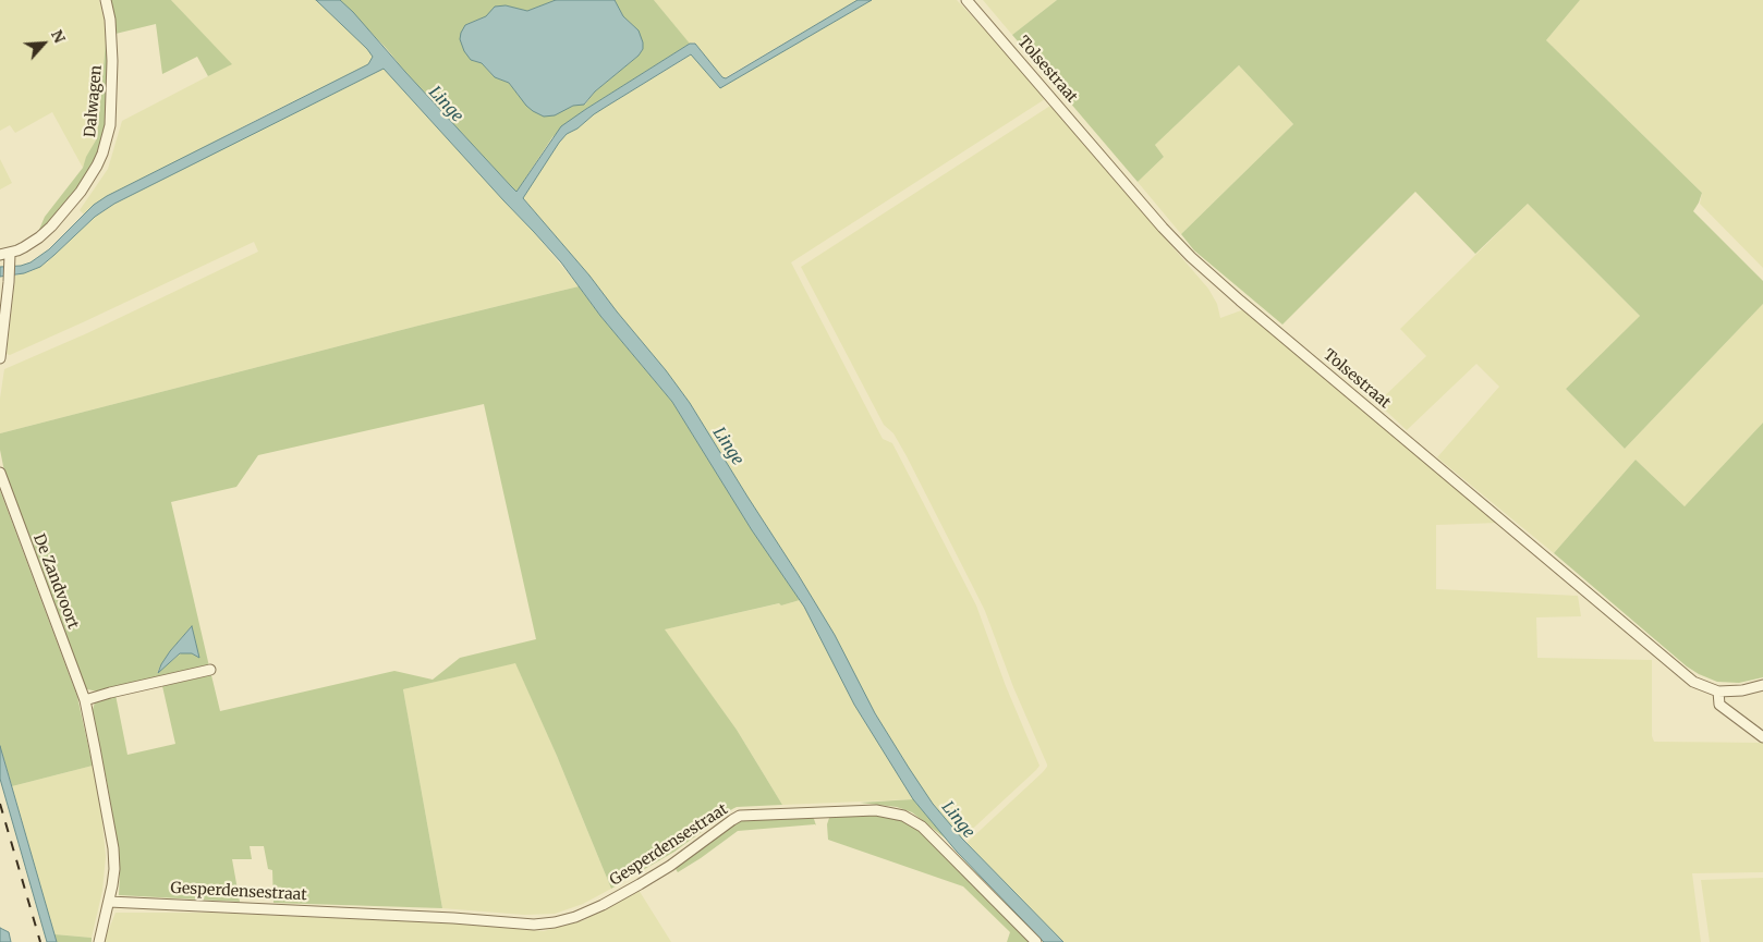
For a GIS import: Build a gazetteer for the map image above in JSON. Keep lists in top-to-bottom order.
{
  "streets": {
    "street": [
      "Tolsestraat",
      "Dalwagen",
      "De Zandvoort",
      "Gesperdensestraat"
    ]
  },
  "crossings": [
    ["De Zandvoort", "Gesperdensestraat"]
  ],
  "water": ["Linge"],
  "north": "top right"
}
